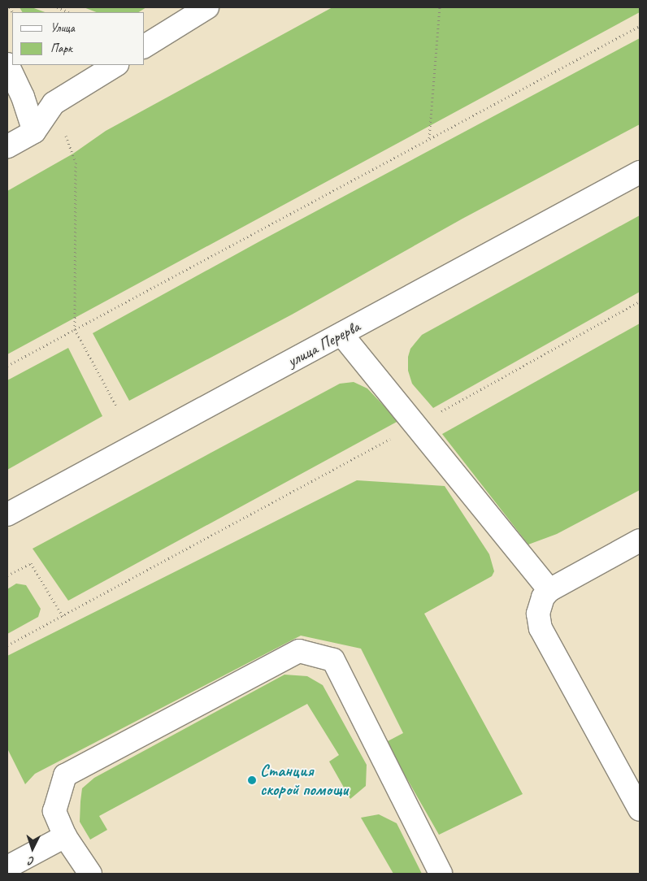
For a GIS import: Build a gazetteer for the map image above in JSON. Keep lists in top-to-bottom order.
{
  "streets": {
    "street": ["улица Перерва"]
  },
  "places": ["Станция скорой помощи"],
  "legend": ["Улица", "Парк"],
  "north": "bottom"
}
